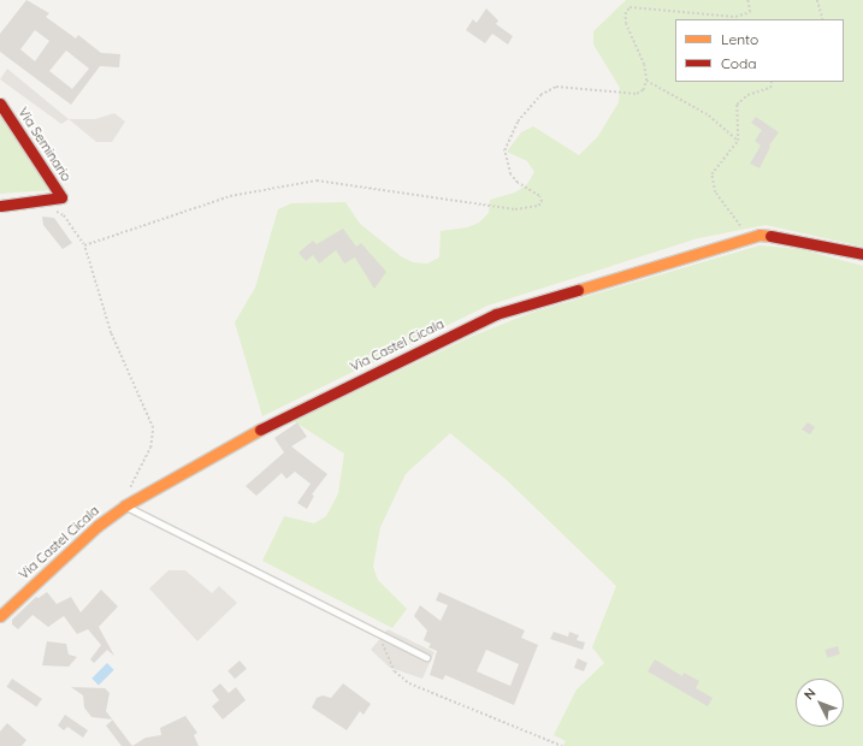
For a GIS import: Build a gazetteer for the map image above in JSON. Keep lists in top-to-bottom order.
{
  "streets": {
    "street": ["Via Seminario", "Via Castel Cicala"]
  },
  "legend": ["Lento", "Coda"],
  "north": "top left"
}
